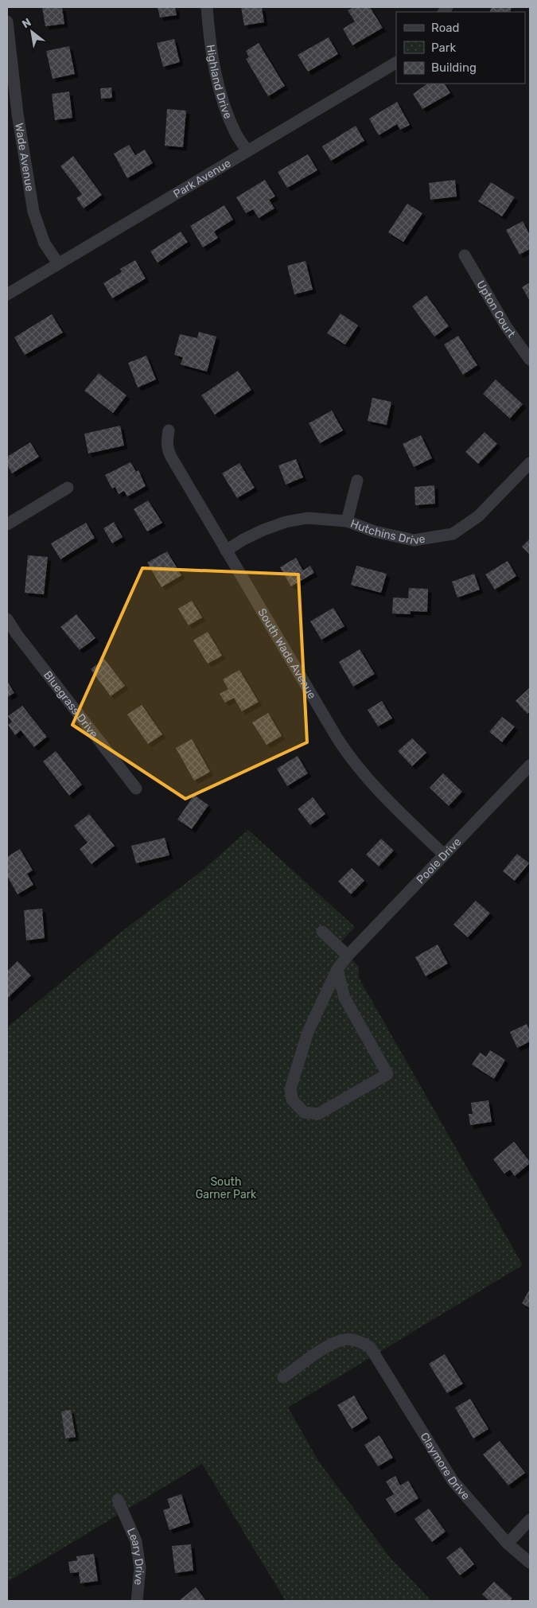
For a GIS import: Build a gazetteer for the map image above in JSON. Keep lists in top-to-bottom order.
{
  "streets": {
    "street": [
      "Highland Drive",
      "Wade Avenue",
      "Park Avenue",
      "Upton Court",
      "Hutchins Drive",
      "South Wade Avenue",
      "Bluegrass Drive",
      "Poole Drive",
      "Claymore Drive",
      "Leary Drive"
    ]
  },
  "crossings": [
    ["Highland Drive", "Park Avenue"],
    ["Wade Avenue", "Park Avenue"],
    ["Hutchins Drive", "South Wade Avenue"],
    ["South Wade Avenue", "Poole Drive"]
  ],
  "parks": ["South Garner Park"],
  "legend": ["Road", "Park", "Building"],
  "north": "top left"
}
